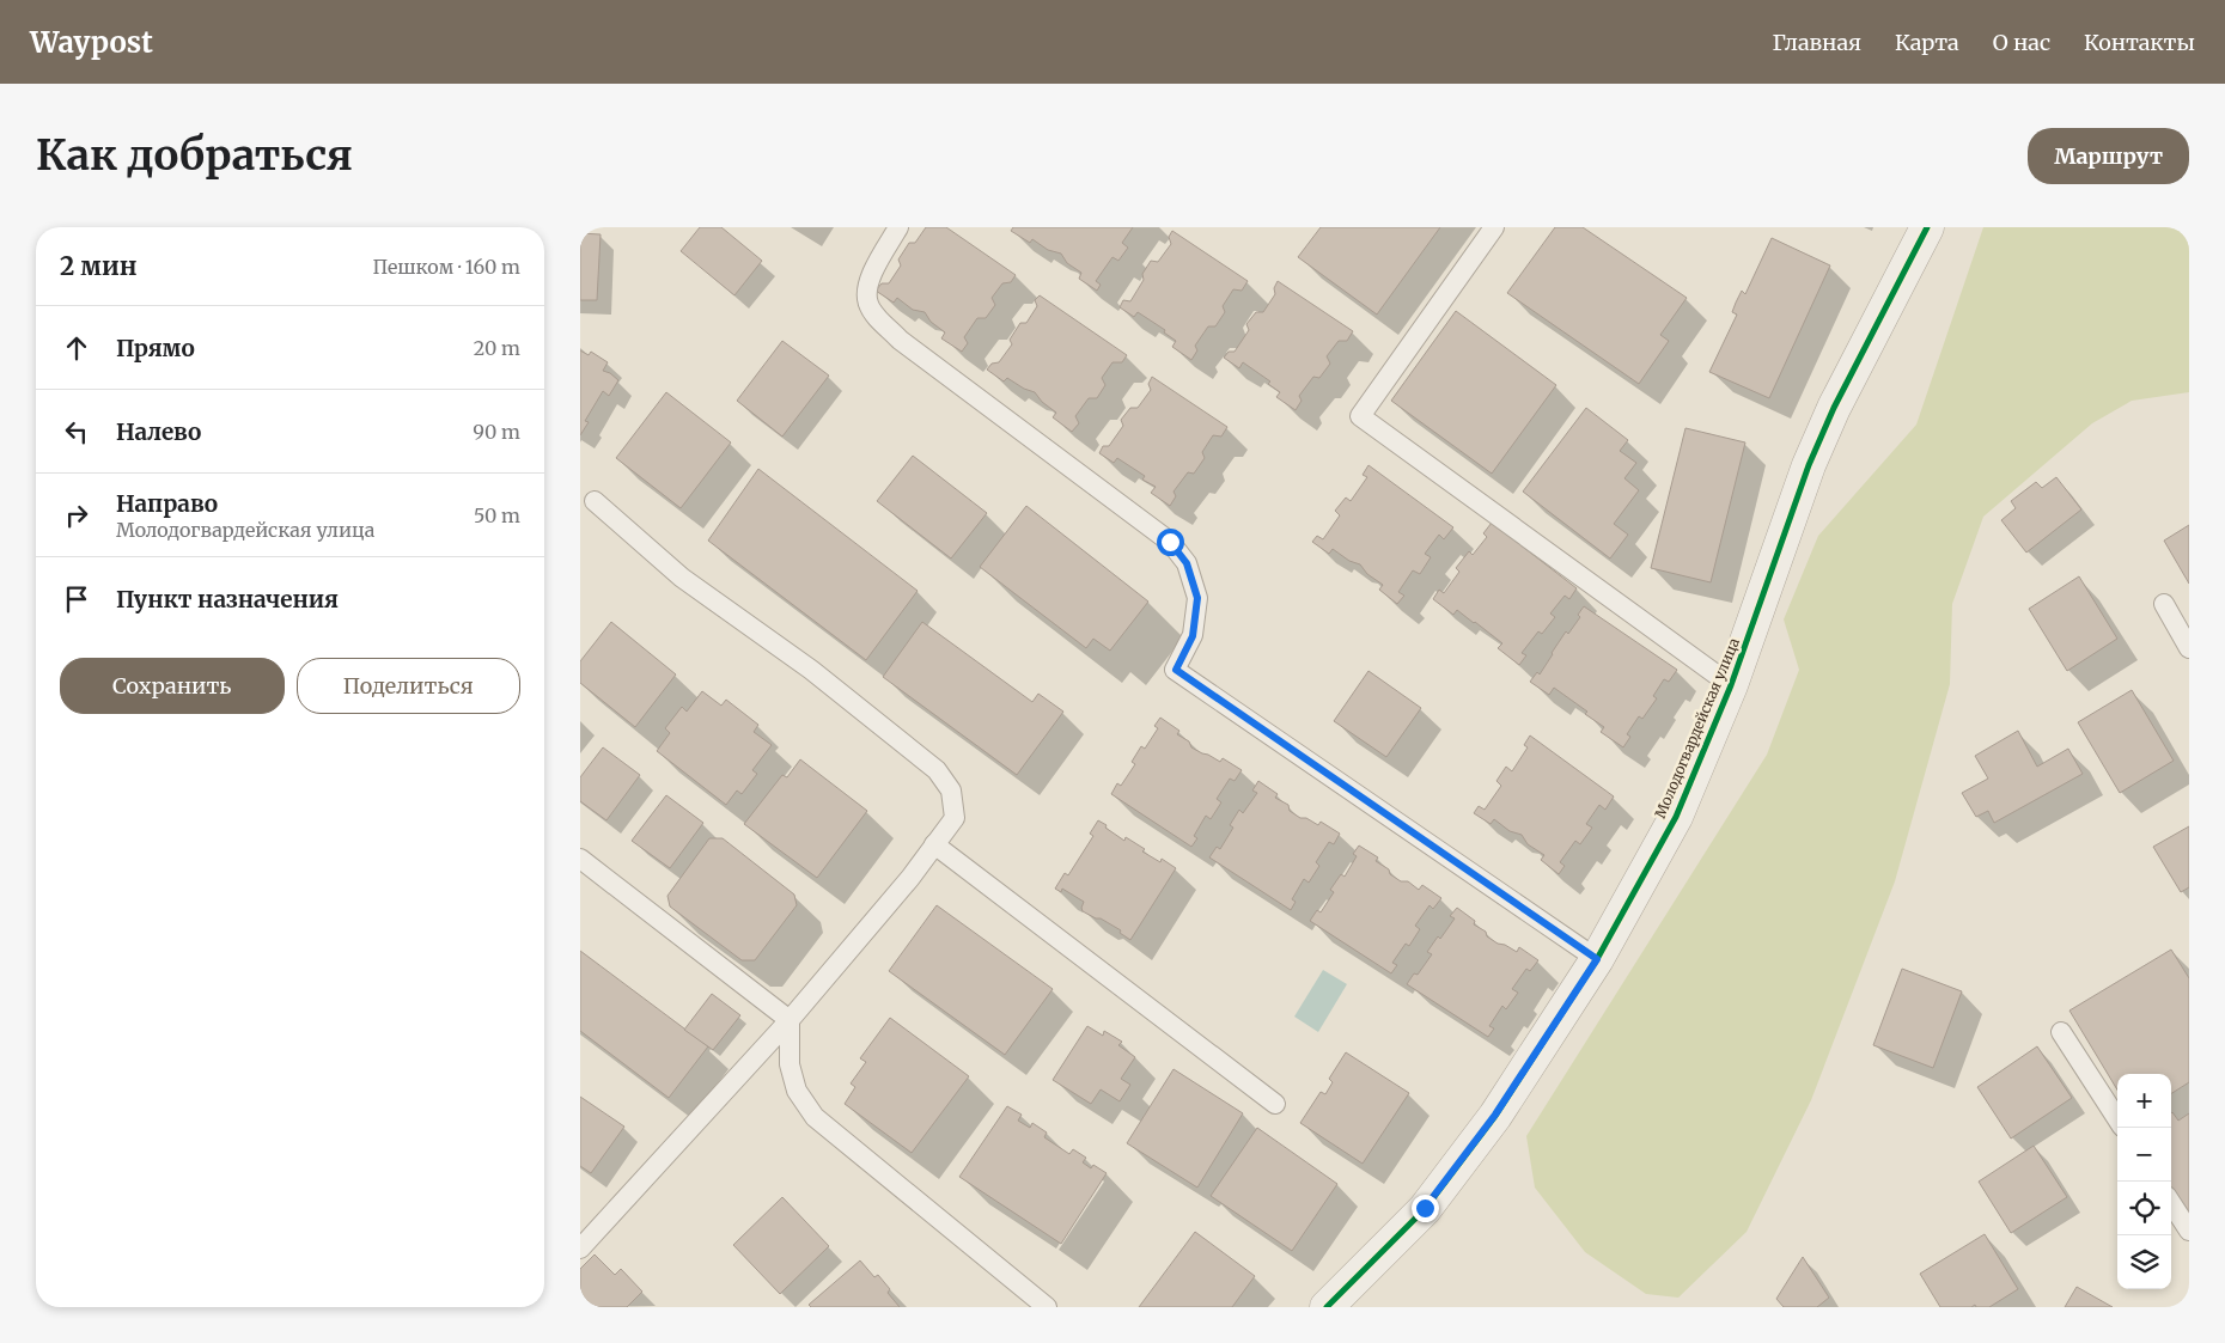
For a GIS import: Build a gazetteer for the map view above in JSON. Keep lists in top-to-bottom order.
{
  "streets": {
    "street": ["Молодогвардейская улица"]
  },
  "page": {
    "header": "Waypost",
    "nav": [
      "Главная",
      "Карта",
      "О нас",
      "Контакты"
    ],
    "buttons": [
      "Маршрут",
      ["Сохранить", "Поделиться"]
    ],
    "title": "Как добраться",
    "heading": ["2 мин", "Пешком · 160 m"],
    "list": [
      ["Прямо", "20 m"],
      ["Налево", "90 m"],
      ["Направо", "Молодогвардейская улица", "50 m"],
      "Пункт назначения"
    ],
    "map_buttons": ["+", "−"]
  }
}
